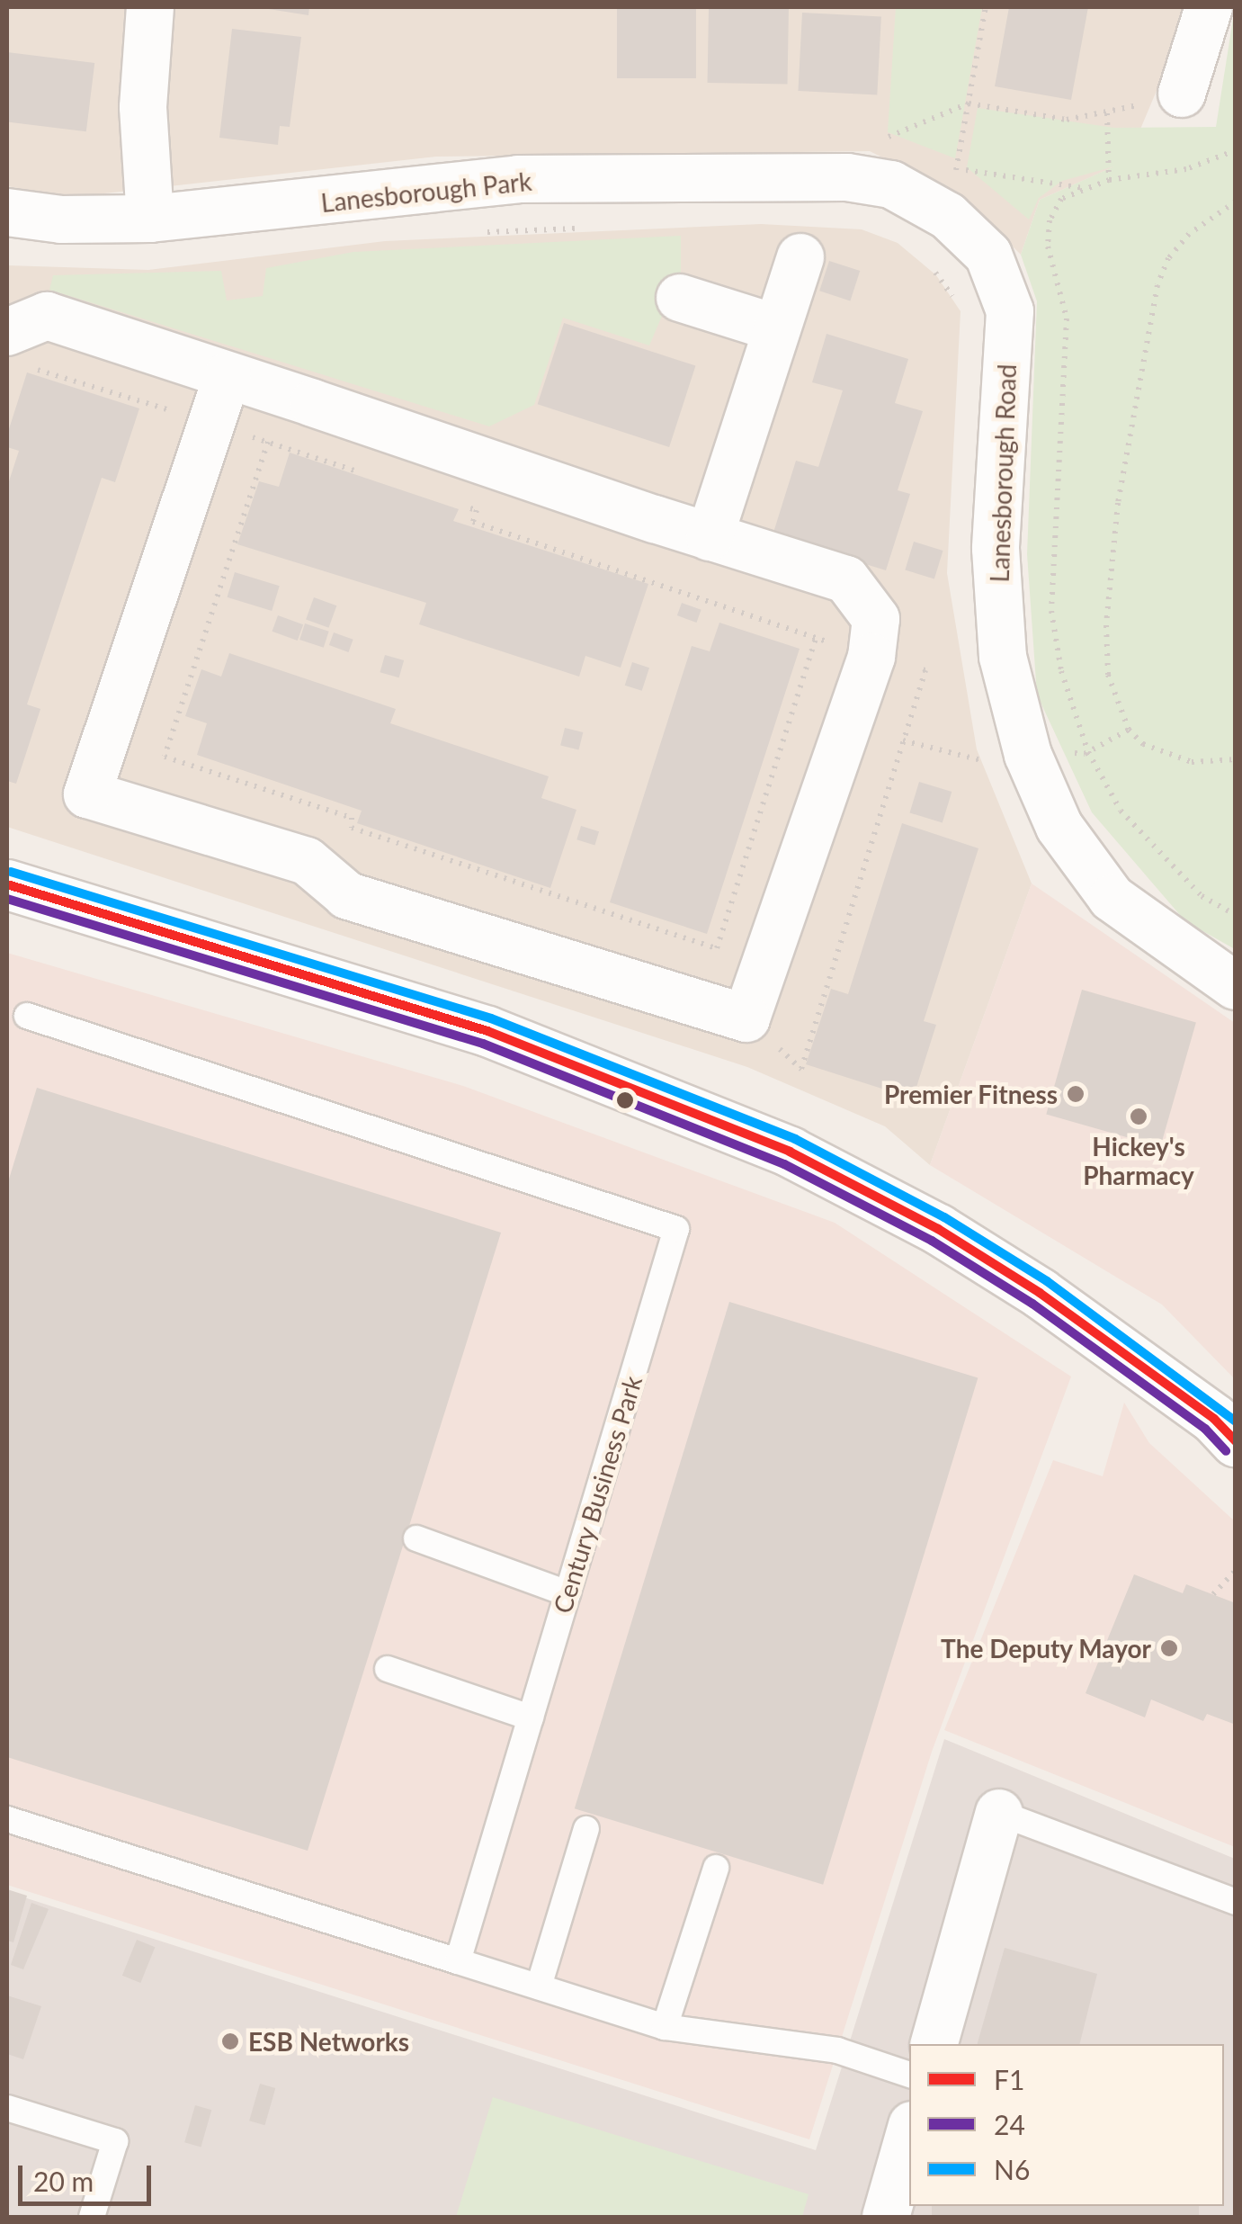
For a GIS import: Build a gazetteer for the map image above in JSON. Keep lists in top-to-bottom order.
{
  "streets": {
    "street": ["Lanesborough Park", "Lanesborough Road"],
    "lane": ["Century Business Park"]
  },
  "crossings": [
    ["Lanesborough Park", "Lanesborough Road"]
  ],
  "places": [
    "Premier Fitness",
    "Hickey's Pharmacy",
    "The Deputy Mayor",
    "ESB Networks"
  ],
  "lines": ["transit line N6", "transit line F1", "transit line 24"],
  "legend": ["F1", "24", "N6"],
  "scale_bar": "20 m"
}
